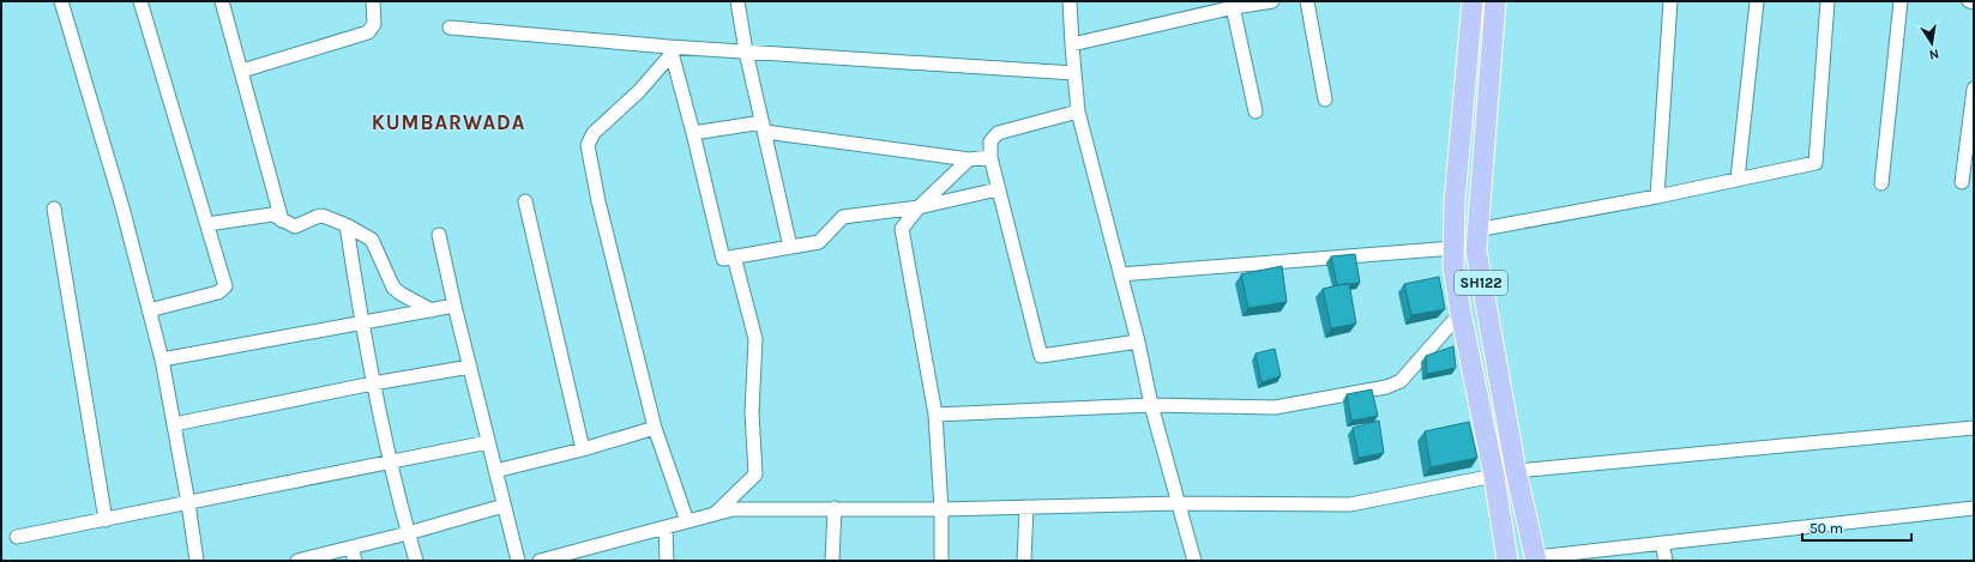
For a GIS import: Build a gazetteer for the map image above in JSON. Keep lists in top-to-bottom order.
{
  "streets": {
    "main road": ["SH122"]
  },
  "districts": ["KUMBARWADA"],
  "scale_bar": "50 m",
  "north": "bottom"
}
